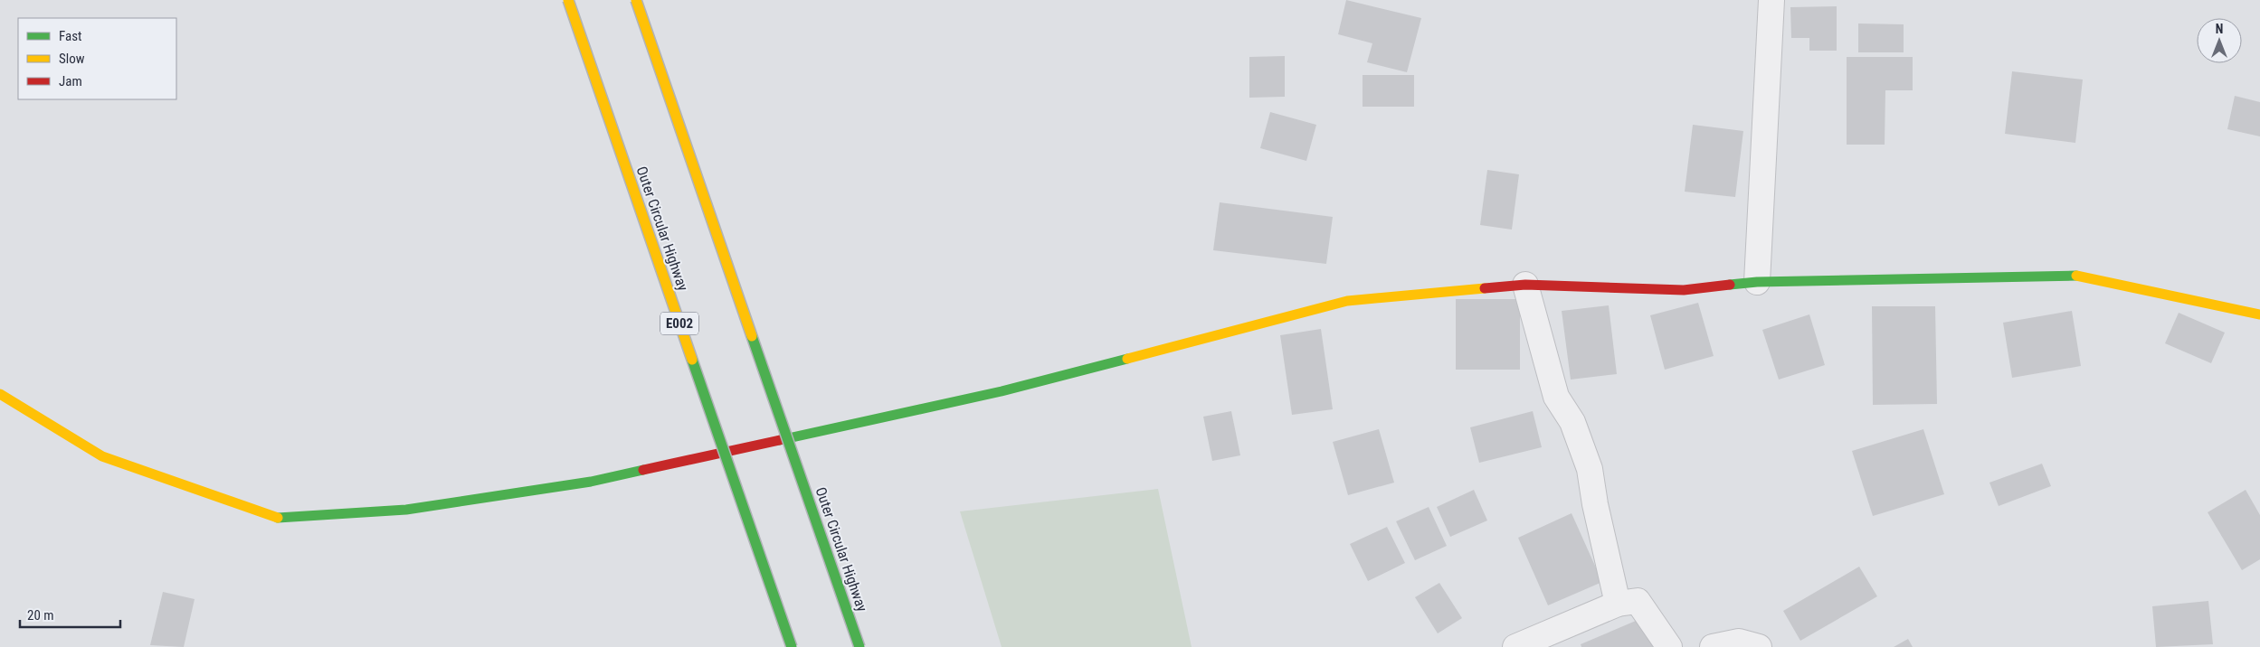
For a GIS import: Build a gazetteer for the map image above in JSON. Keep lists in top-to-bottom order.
{
  "streets": {
    "main road": ["Outer Circular Highway", "E002"]
  },
  "legend": ["Fast", "Slow", "Jam"],
  "scale_bar": "20 m",
  "north": "top"
}
